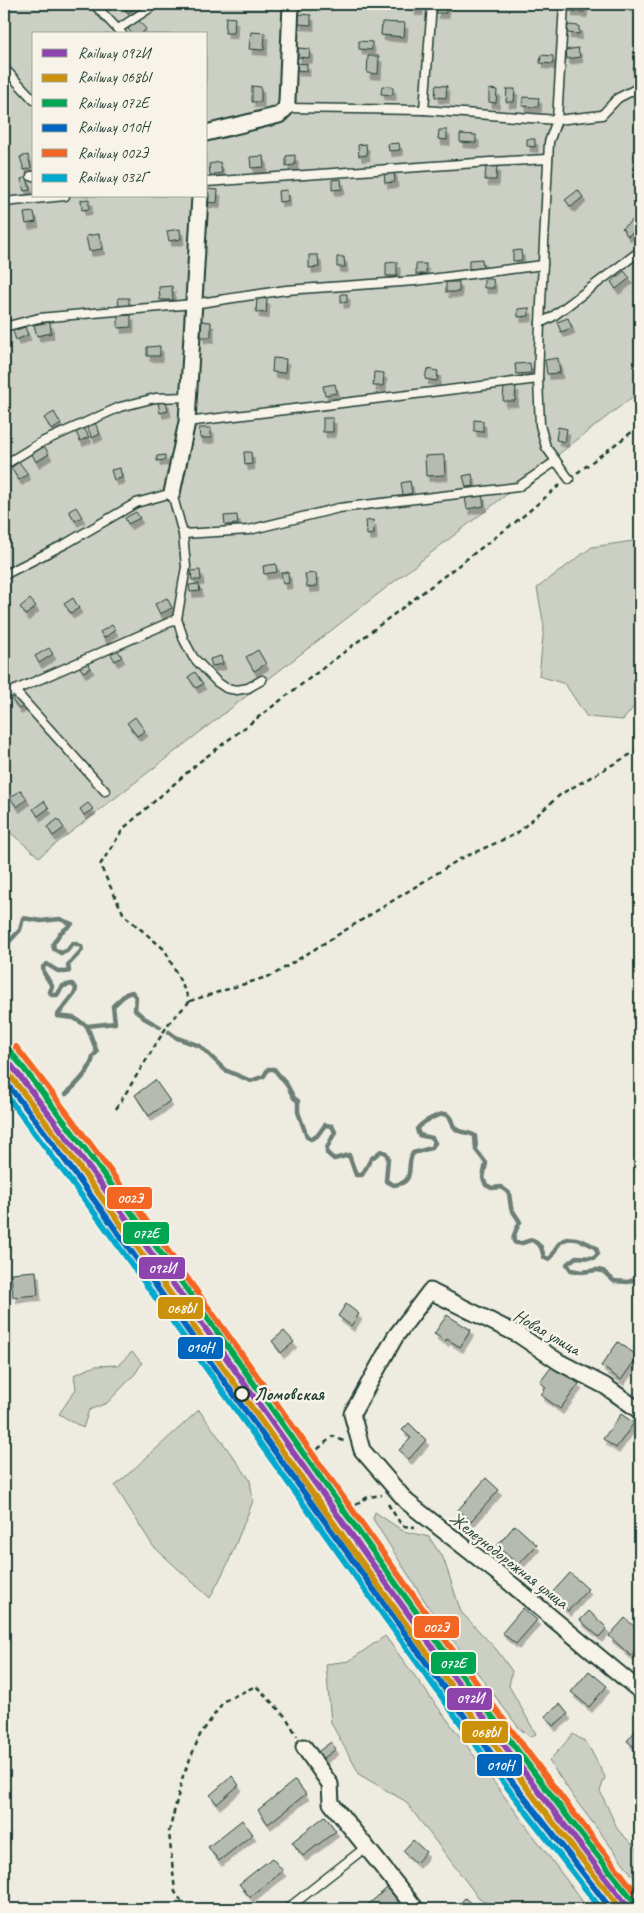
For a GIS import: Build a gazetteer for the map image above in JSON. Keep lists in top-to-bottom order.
{
  "streets": {
    "street": ["Новая улица", "Железнодорожная улица"]
  },
  "crossings": [
    ["Новая улица", "Железнодорожная улица"]
  ],
  "places": ["Ломовская"],
  "lines": [
    "rail line 002Э",
    "rail line 072Е",
    "rail line 092И",
    "rail line 068Ы",
    "rail line 010Н",
    "rail line 032Г"
  ],
  "legend": [
    "Railway 092И",
    "Railway 068Ы",
    "Railway 072Е",
    "Railway 010Н",
    "Railway 002Э",
    "Railway 032Г"
  ]
}
